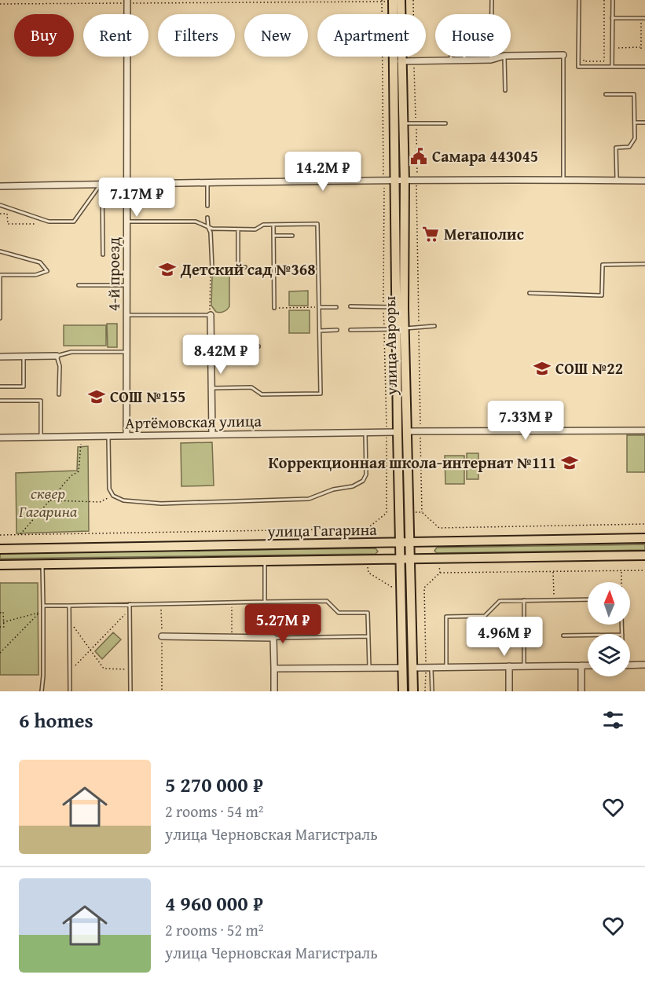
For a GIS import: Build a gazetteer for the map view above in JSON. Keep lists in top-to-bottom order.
{
  "streets": {
    "main road": ["улица Авроры", "улица Гагарина"],
    "street": ["4-й проезд", "Артёмовская улица"]
  },
  "crossings": [
    ["4-й проезд", "Артёмовская улица"],
    ["улица Авроры", "Артёмовская улица"],
    ["улица Авроры", "улица Гагарина"]
  ],
  "parks": ["сквер Гагарина"],
  "places": {
    "public building": ["Самара 443045"],
    "supermarket": ["Мегаполис"],
    "school or university": [
      "Детский сад №368",
      "СОШ №22",
      "СОШ №155",
      "Коррекционная школа-интернат №111"
    ]
  },
  "north": "top",
  "page": {
    "chip": [
      "Buy",
      "Rent",
      "Filters",
      "New",
      "Apartment",
      "House"
    ],
    "price": [
      "14.2M ₽",
      "7.17M ₽",
      "8.42M ₽",
      "7.33M ₽",
      "5.27M ₽",
      "4.96M ₽"
    ],
    "heading": "6 homes",
    "list": [
      {
        "name": "5 270 000 ₽",
        "note": "2 rooms · 54 m² · улица Черновская Магистраль"
      },
      {
        "name": "4 960 000 ₽",
        "note": "2 rooms · 52 m² · улица Черновская Магистраль"
      }
    ]
  }
}
